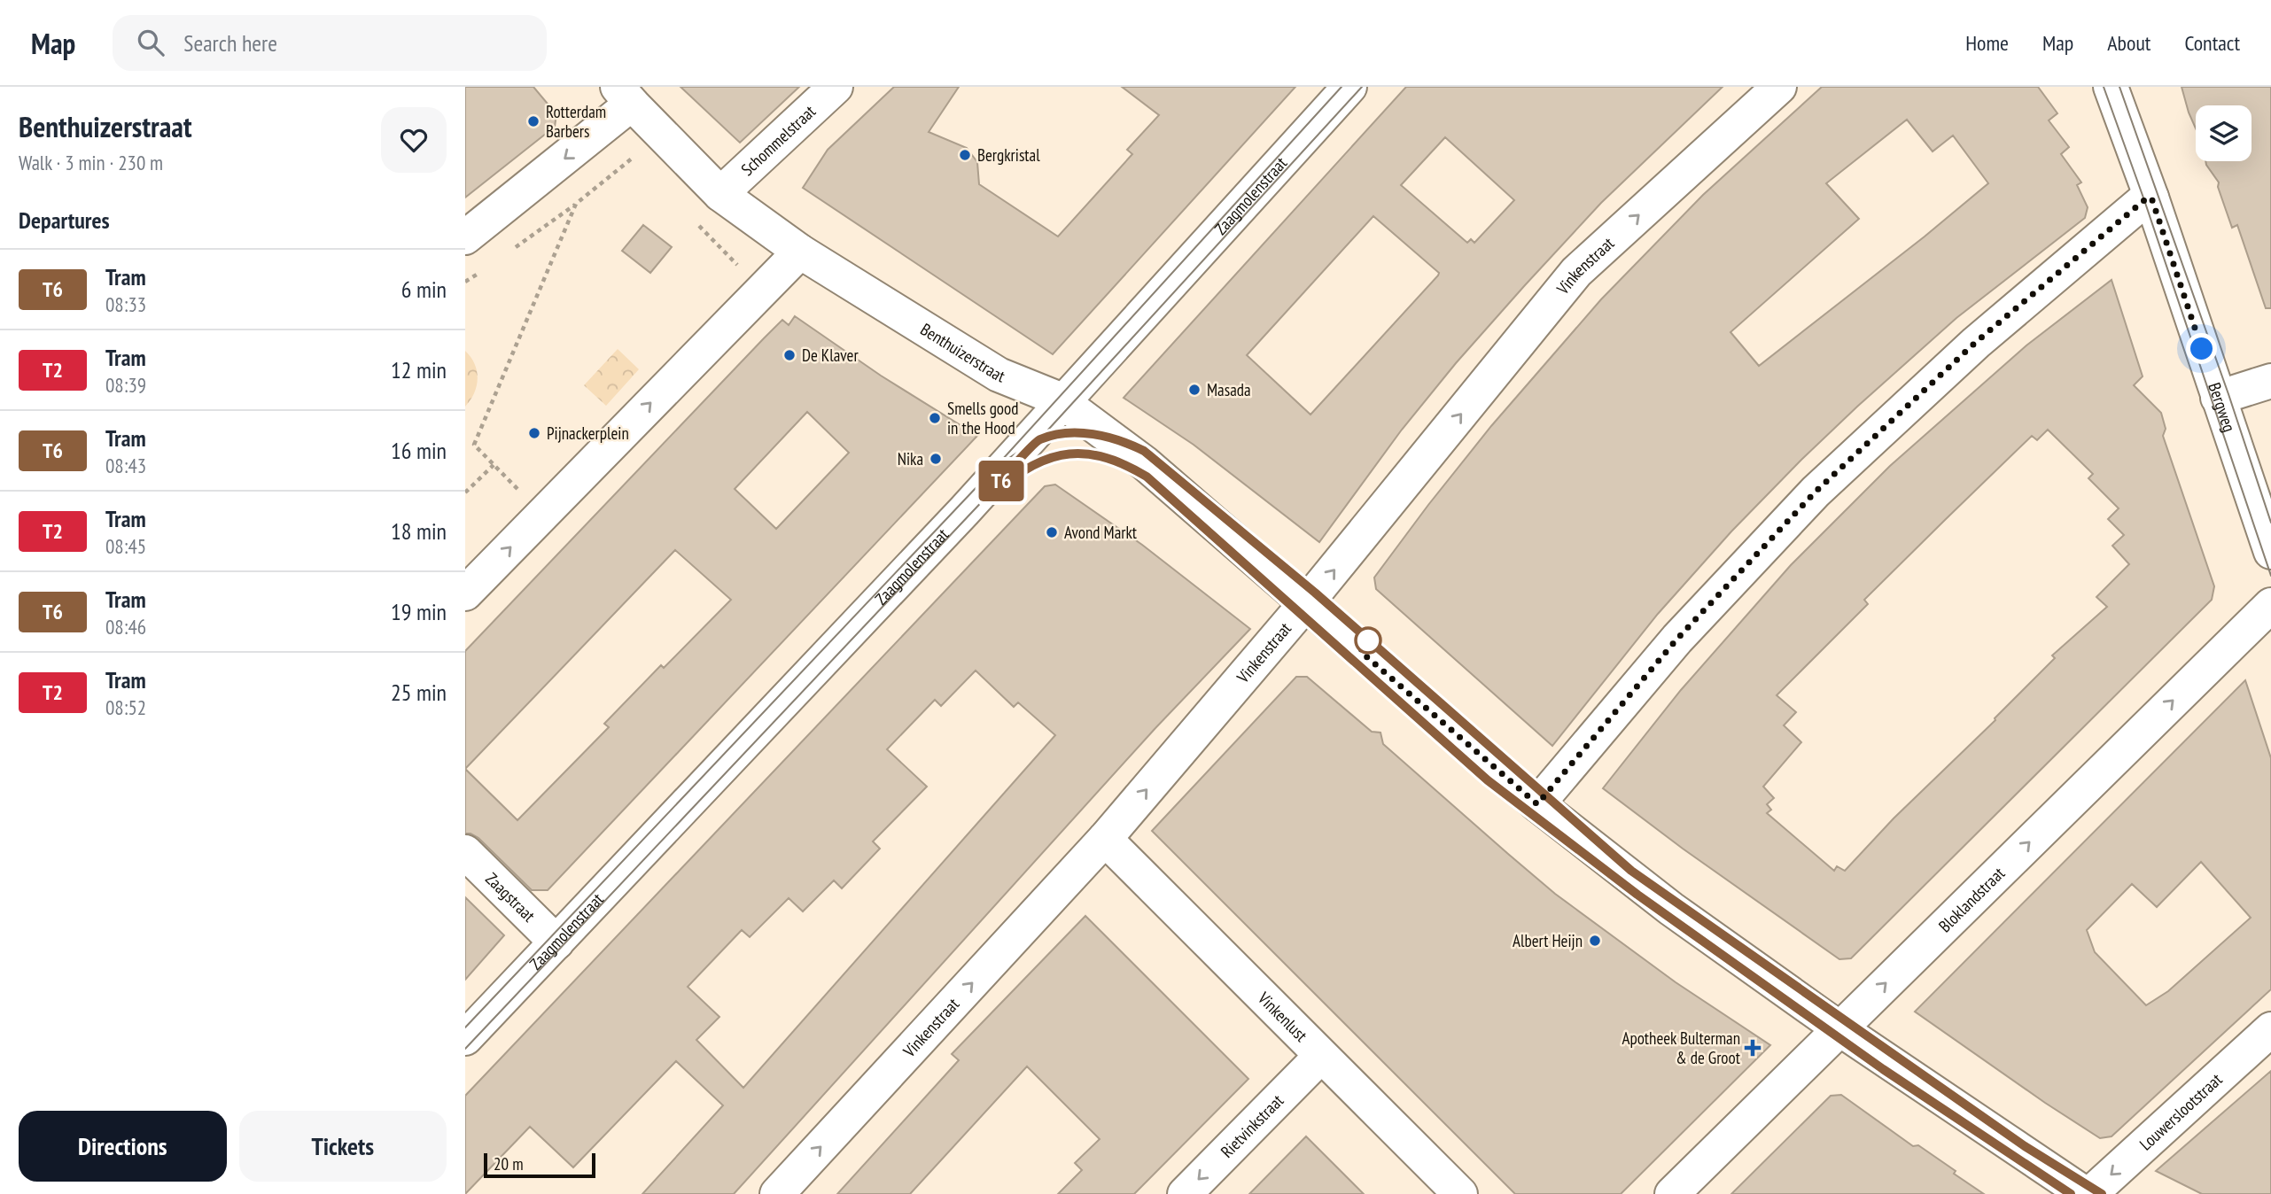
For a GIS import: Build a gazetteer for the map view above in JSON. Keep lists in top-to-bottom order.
{
  "streets": {
    "street": [
      "Schommelstraat",
      "Zaagmolenstraat",
      "Vinkenstraat",
      "Benthuizerstraat",
      "Bergweg",
      "Zaagstraat",
      "Bloklandstraat",
      "Vinkenlust",
      "Louwerslootstraat",
      "Rietvinkstraat"
    ]
  },
  "crossings": [
    ["Schommelstraat", "Benthuizerstraat"],
    ["Zaagmolenstraat", "Benthuizerstraat"],
    ["Zaagmolenstraat", "Zaagstraat"],
    ["Vinkenstraat", "Benthuizerstraat"],
    ["Vinkenstraat", "Vinkenlust"],
    ["Benthuizerstraat", "Bloklandstraat"],
    ["Vinkenlust", "Rietvinkstraat"]
  ],
  "one_way": [
    "Vinkenstraat",
    "Bloklandstraat",
    "Louwerslootstraat",
    "Rietvinkstraat"
  ],
  "places": {
    "other": [
      "Rotterdam Barbers",
      "Bergkristal",
      "De Klaver",
      "Masada",
      "Smells good in the Hood",
      "Pijnackerplein",
      "Nika",
      "Avond Markt",
      "Albert Heijn"
    ],
    "health": ["Apotheek Bulterman & de Groot"]
  },
  "lines": ["tram line T6"],
  "scale_bar": "20 m",
  "page": {
    "header": "Map",
    "search": "Search here",
    "nav": [
      "Home",
      "Map",
      "About",
      "Contact"
    ],
    "heading": [
      ["Benthuizerstraat", "Walk · 3 min · 230 m"],
      "Departures"
    ],
    "on_map": "T6",
    "list": [
      {
        "mark": "T6",
        "name": "Tram",
        "note": "08:33",
        "value": "6 min"
      },
      {
        "mark": "T2",
        "name": "Tram",
        "note": "08:39",
        "value": "12 min"
      },
      {
        "mark": "T6",
        "name": "Tram",
        "note": "08:43",
        "value": "16 min"
      },
      {
        "mark": "T2",
        "name": "Tram",
        "note": "08:45",
        "value": "18 min"
      },
      {
        "mark": "T6",
        "name": "Tram",
        "note": "08:46",
        "value": "19 min"
      },
      {
        "mark": "T2",
        "name": "Tram",
        "note": "08:52",
        "value": "25 min"
      }
    ],
    "buttons": ["Directions", "Tickets"],
    "scale": "20 m"
  }
}
